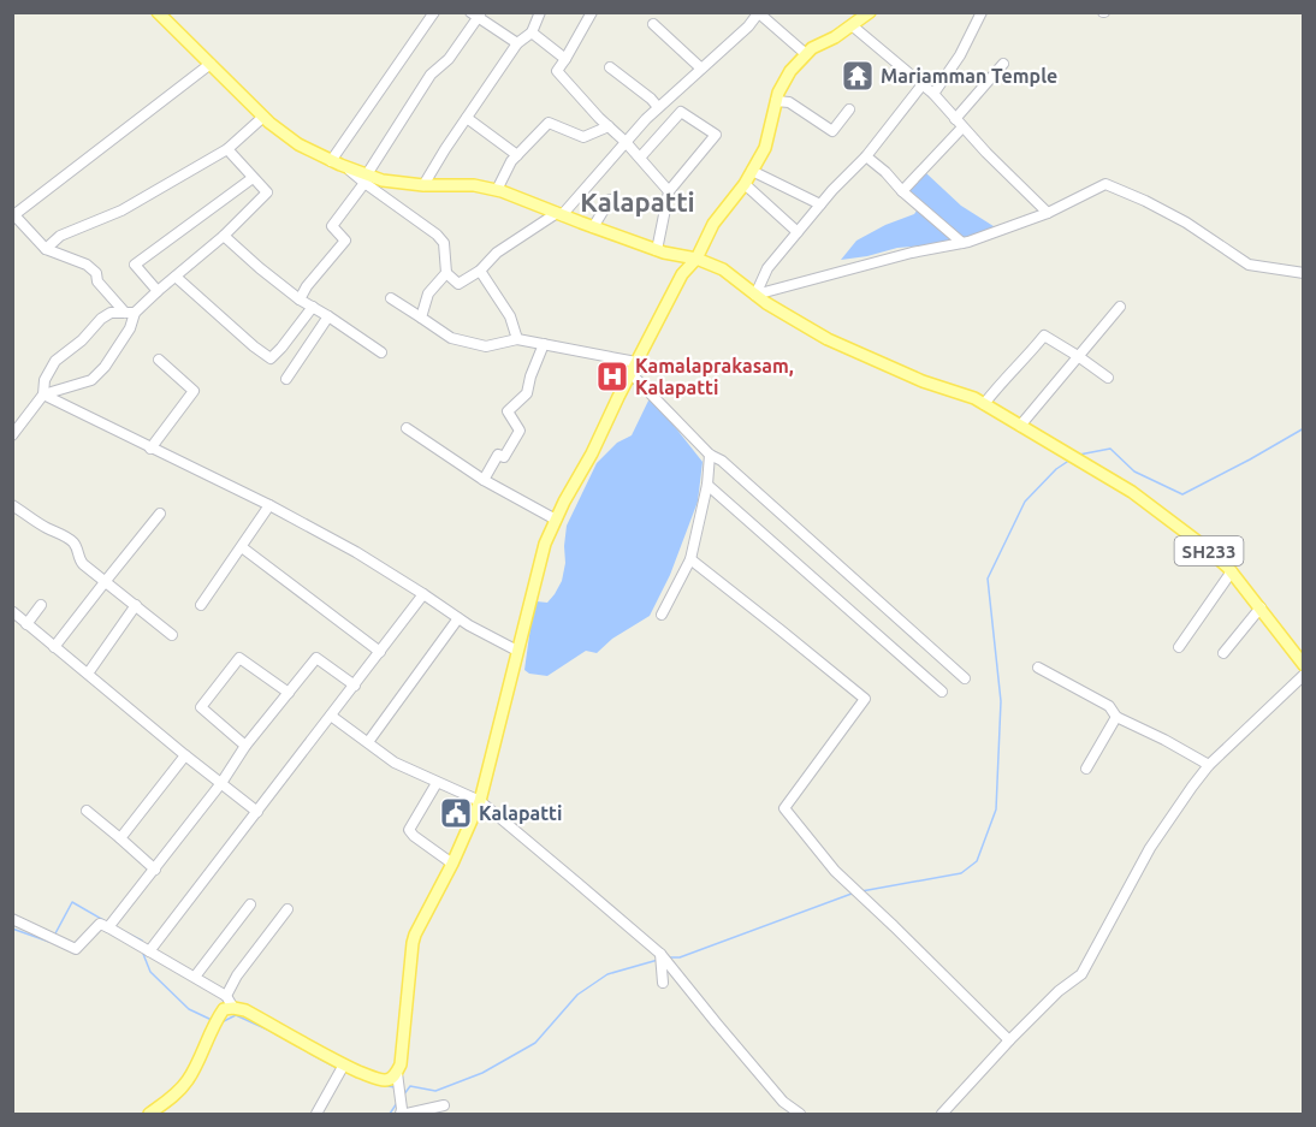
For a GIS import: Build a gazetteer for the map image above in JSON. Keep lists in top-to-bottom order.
{
  "streets": {
    "main road": ["SH233"]
  },
  "districts": ["Kalapatti"],
  "places": {
    "temple": ["Mariamman Temple"],
    "hospital": ["Kamalaprakasam, Kalapatti"],
    "public building": ["Kalapatti"]
  }
}
